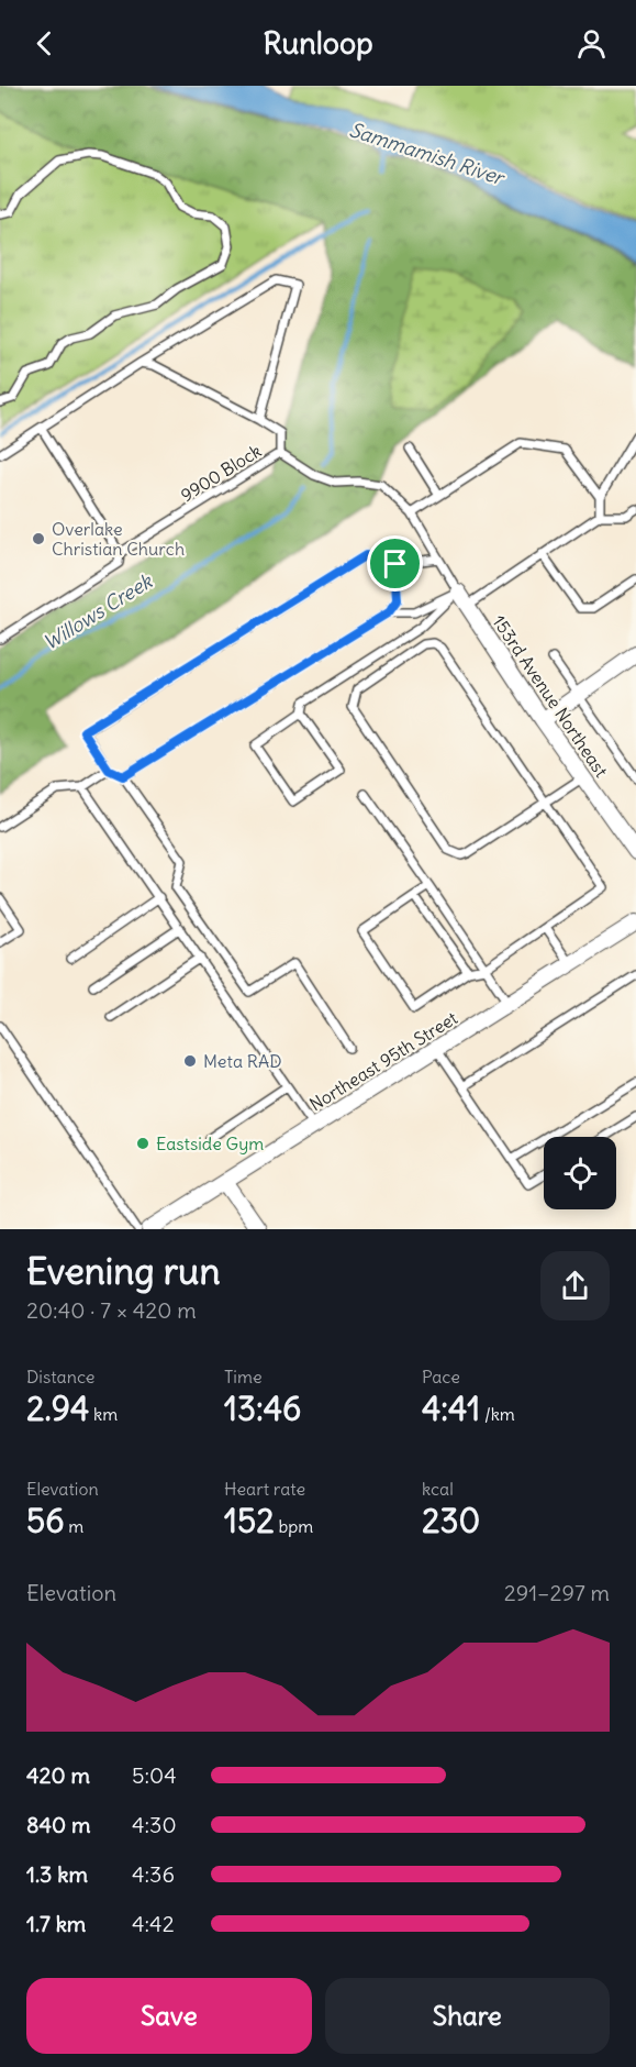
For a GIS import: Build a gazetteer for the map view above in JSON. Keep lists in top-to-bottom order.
{
  "streets": {
    "street": ["153rd Avenue Northeast", "Northeast 95th Street"],
    "lane": ["9900 Block"]
  },
  "water": ["Sammamish River", "Willows Creek"],
  "places": ["Overlake Christian Church", "Meta RAD", "Eastside Gym"],
  "page": {
    "header": "Runloop",
    "heading": ["Evening run", "20:40 · 7 × 420 m"],
    "stats": [
      ["Distance", "2.94 km"],
      ["Time", "13:46"],
      ["Pace", "4:41 /km"],
      ["Elevation", "56 m"],
      ["Heart rate", "152 bpm"],
      ["kcal", "230"]
    ],
    "chart": ["Elevation", "291–297 m"],
    "list": [
      {
        "name": "420 m",
        "note": "5:04"
      },
      {
        "name": "840 m",
        "note": "4:30"
      },
      {
        "name": "1.3 km",
        "note": "4:36"
      },
      {
        "name": "1.7 km",
        "note": "4:42"
      }
    ],
    "buttons": ["Save", "Share"]
  }
}
